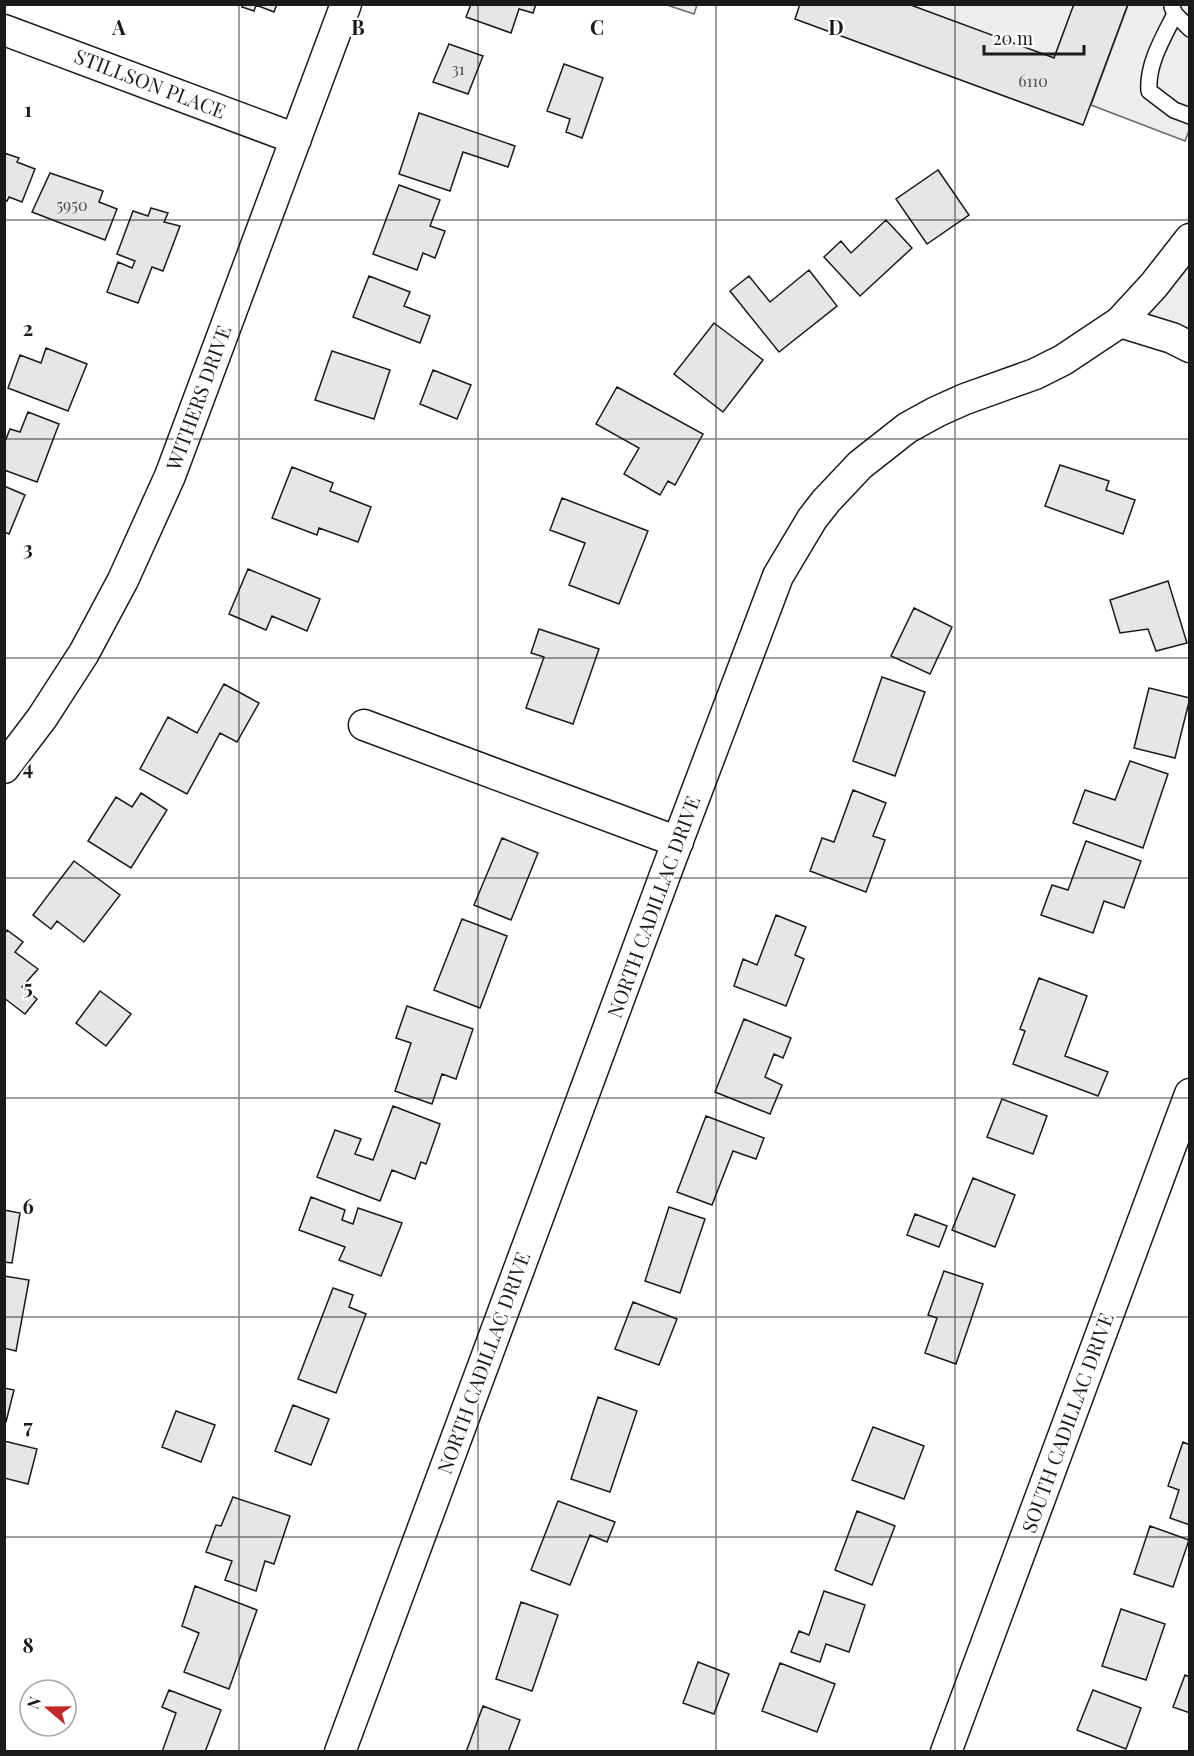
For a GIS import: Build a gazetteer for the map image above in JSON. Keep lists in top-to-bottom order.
{
  "streets": {
    "street": [
      "STILLSON PLACE",
      "WITHERS DRIVE",
      "NORTH CADILLAC DRIVE",
      "SOUTH CADILLAC DRIVE"
    ]
  },
  "crossings": [
    ["STILLSON PLACE", "WITHERS DRIVE"]
  ],
  "house_numbers": ["31", "6110", "5950"],
  "scale_bar": "20 m",
  "north": "left",
  "grid": {
    "columns": [
      "A",
      "B",
      "C",
      "D"
    ],
    "rows": [
      "1",
      "2",
      "3",
      "4",
      "5",
      "6",
      "7",
      "8"
    ]
  }
}
